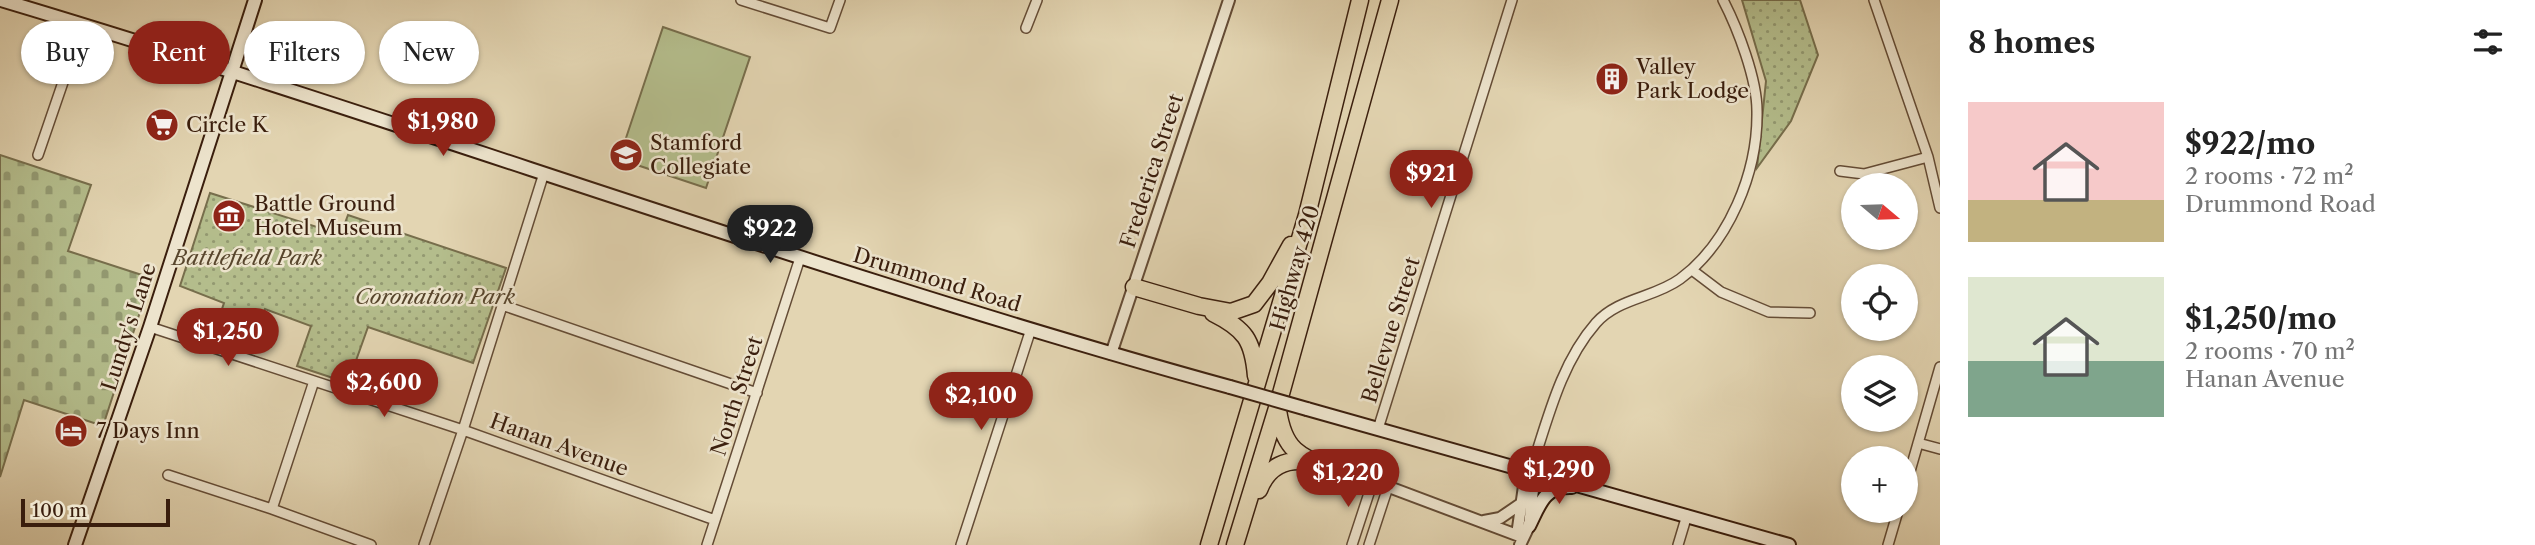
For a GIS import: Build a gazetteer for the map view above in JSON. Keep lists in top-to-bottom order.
{
  "streets": {
    "highway": ["Highway 420"],
    "main road": ["Drummond Road", "Lundy's Lane"],
    "street": [
      "Frederica Street",
      "Bellevue Street",
      "North Street",
      "Hanan Avenue"
    ]
  },
  "crossings": [
    ["Frederica Street", "Drummond Road"],
    ["Drummond Road", "Lundy's Lane"],
    ["Drummond Road", "Bellevue Street"],
    ["Drummond Road", "North Street"],
    ["Lundy's Lane", "Hanan Avenue"],
    ["North Street", "Hanan Avenue"]
  ],
  "parks": ["Battlefield Park", "Coronation Park"],
  "places": {
    "building": ["Valley Park Lodge"],
    "supermarket": ["Circle K"],
    "school or university": ["Stamford Collegiate"],
    "museum": ["Battle Ground Hotel Museum"],
    "hotel": ["7 Days Inn"]
  },
  "scale_bar": "100 m",
  "north": "right",
  "page": {
    "heading": "8 homes",
    "chip": [
      "Buy",
      "Rent",
      "Filters",
      "New"
    ],
    "list": [
      {
        "name": "$922/mo",
        "note": "2 rooms · 72 m² · Drummond Road"
      },
      {
        "name": "$1,250/mo",
        "note": "2 rooms · 70 m² · Hanan Avenue"
      }
    ],
    "price": [
      "$1,980",
      "$921",
      "$922",
      "$1,250",
      "$2,600",
      "$2,100",
      "$1,290",
      "$1,220"
    ],
    "map_buttons": "+",
    "scale": "100 m"
  }
}
